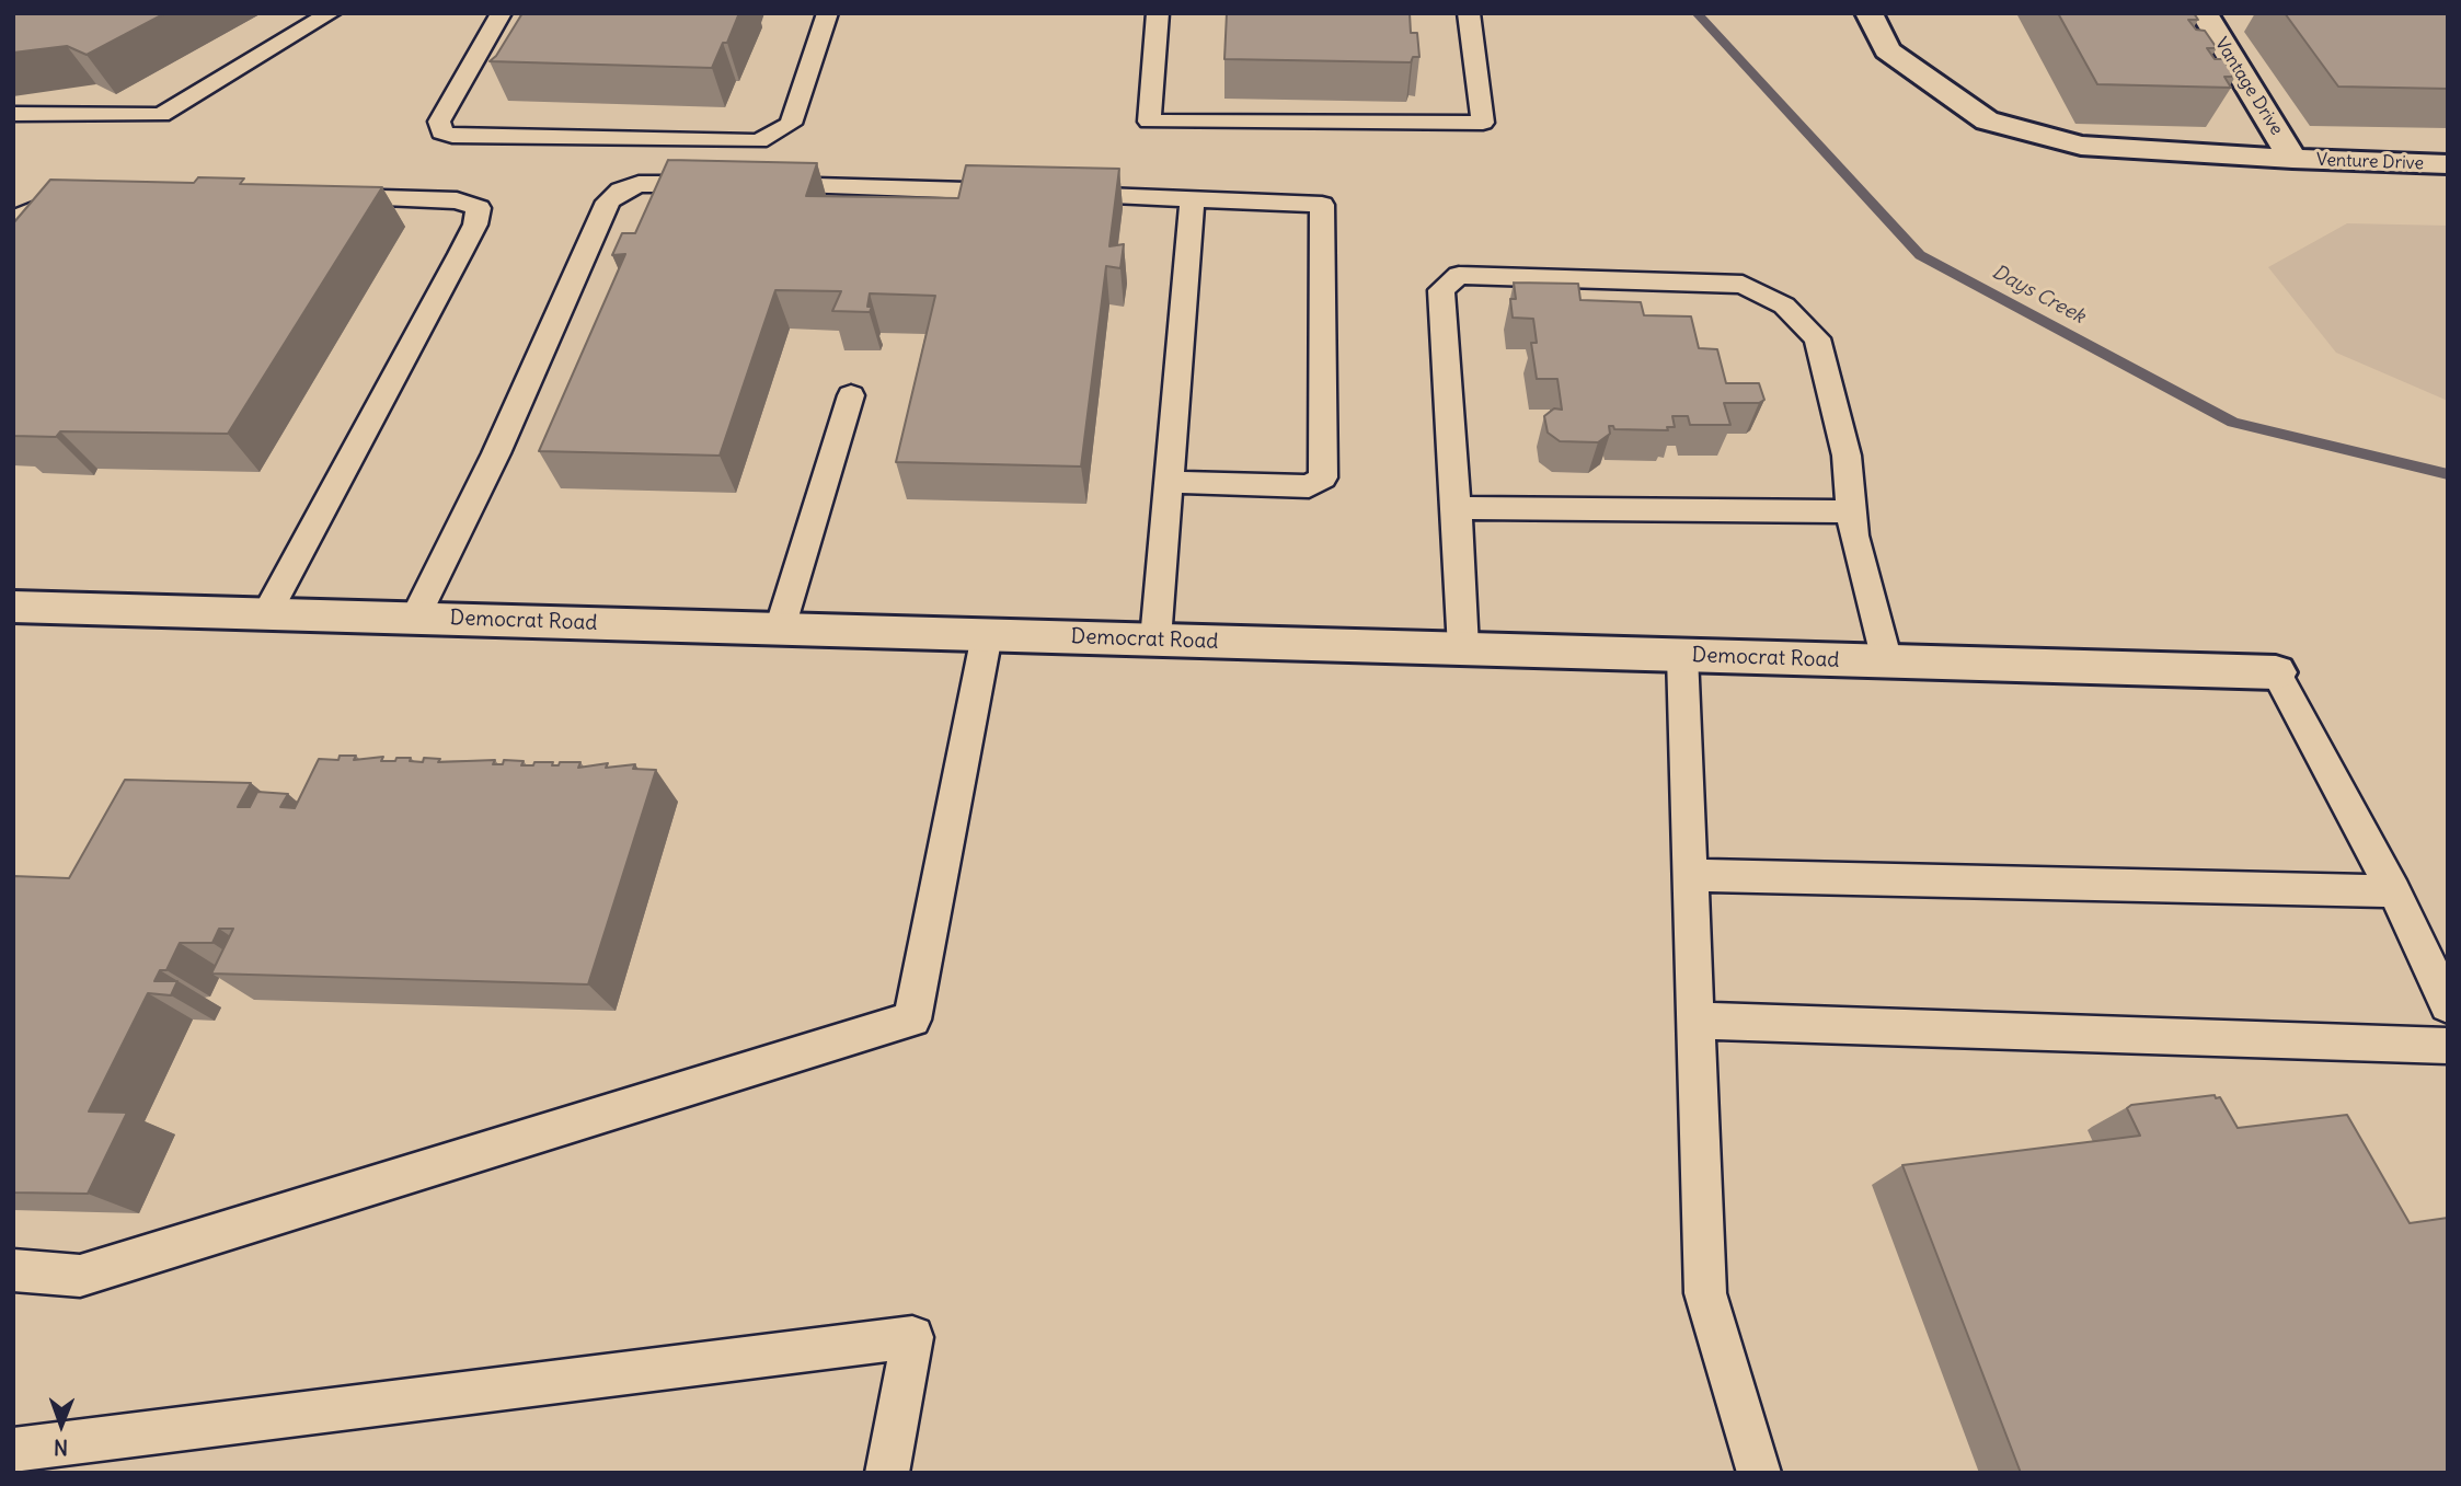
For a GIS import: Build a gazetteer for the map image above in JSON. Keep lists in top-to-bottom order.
{
  "streets": {
    "street": ["Vantage Drive", "Venture Drive", "Democrat Road"]
  },
  "crossings": [
    ["Vantage Drive", "Venture Drive"]
  ],
  "water": ["Days Creek"],
  "north": "bottom"
}
